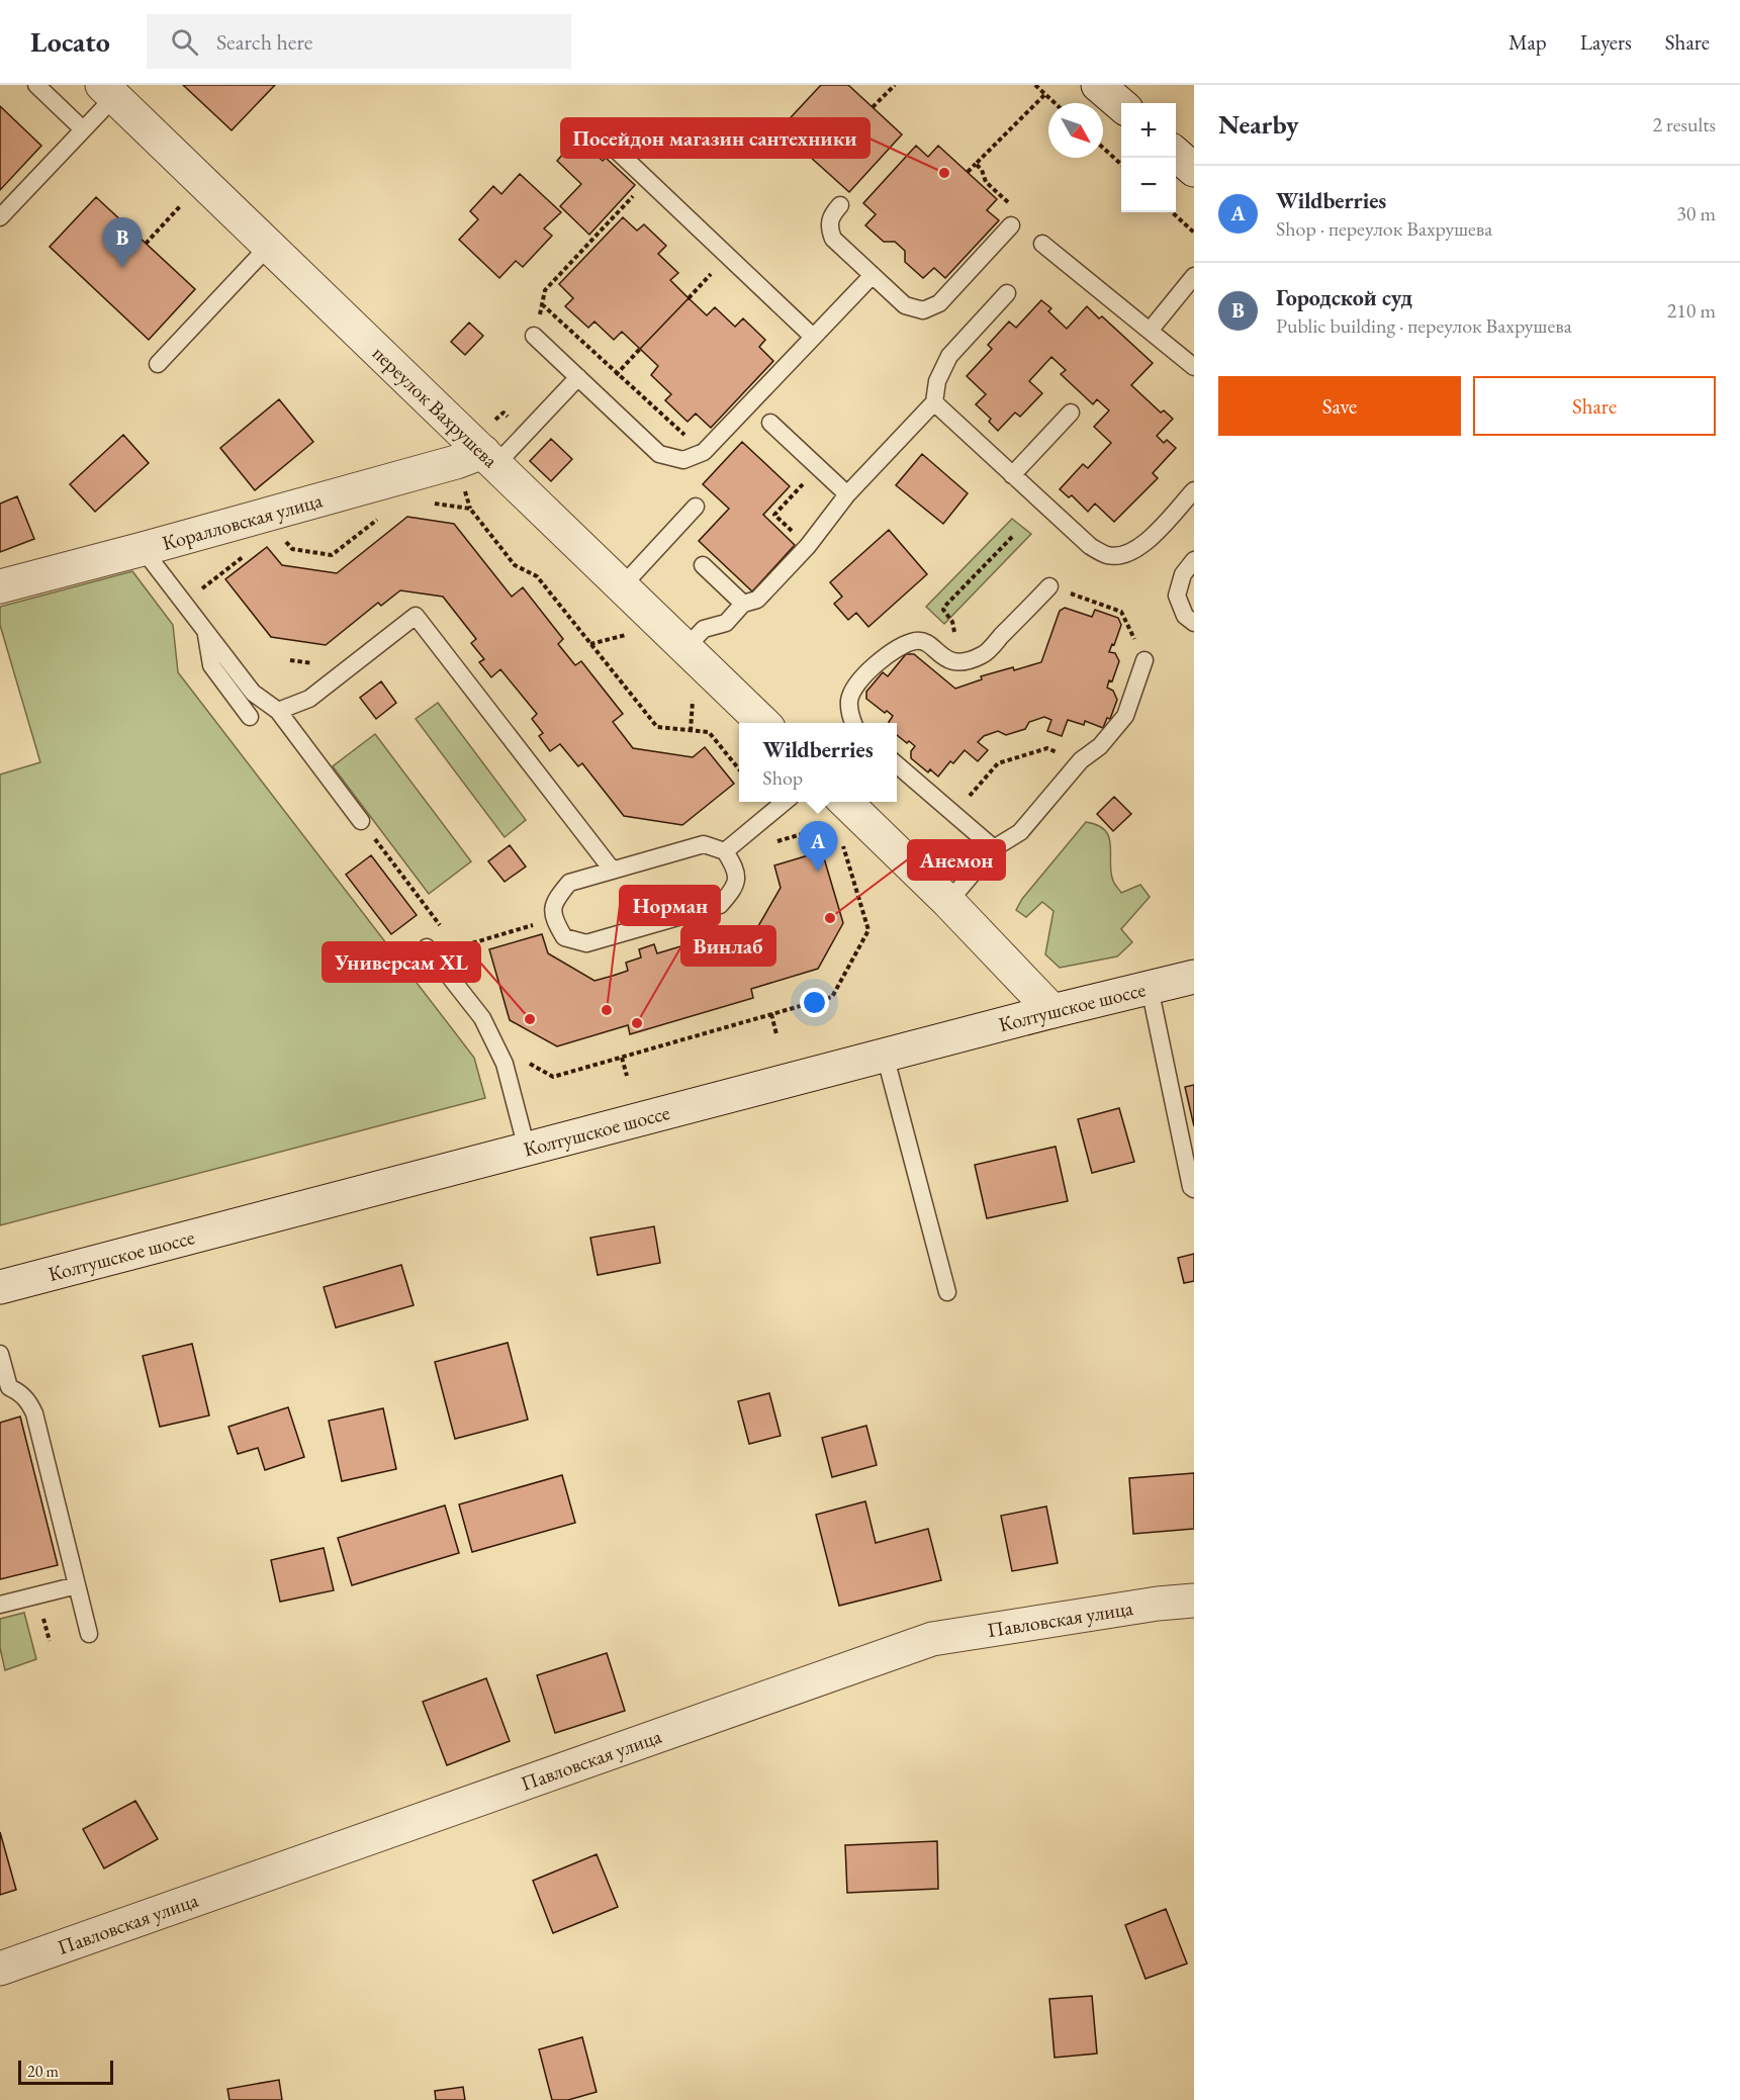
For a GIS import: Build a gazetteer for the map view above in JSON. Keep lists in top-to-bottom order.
{
  "streets": {
    "street": [
      "переулок Вахрушева",
      "Коралловская улица",
      "Колтушское шоссе",
      "Павловская улица"
    ]
  },
  "crossings": [
    ["переулок Вахрушева", "Коралловская улица"]
  ],
  "places": [
    "Посейдон магазин сантехники",
    "Анемон",
    "Норман",
    "Универсам XL",
    "Винлаб"
  ],
  "scale_bar": "20 m",
  "north": "bottom right",
  "page": {
    "header": "Locato",
    "search": "Search here",
    "nav": ["Map", "Layers", "Share"],
    "heading": ["Nearby", "2 results"],
    "map_buttons": ["+", "−"],
    "list": [
      {
        "mark": "A",
        "name": "Wildberries",
        "note": "Shop · переулок Вахрушева",
        "value": "30 m"
      },
      {
        "mark": "B",
        "name": "Городской суд",
        "note": "Public building · переулок Вахрушева",
        "value": "210 m"
      }
    ],
    "pins": ["B", "A"],
    "buttons": ["Save", "Share"],
    "popup": ["Wildberries", "Shop"],
    "scale": "20 m"
  }
}
